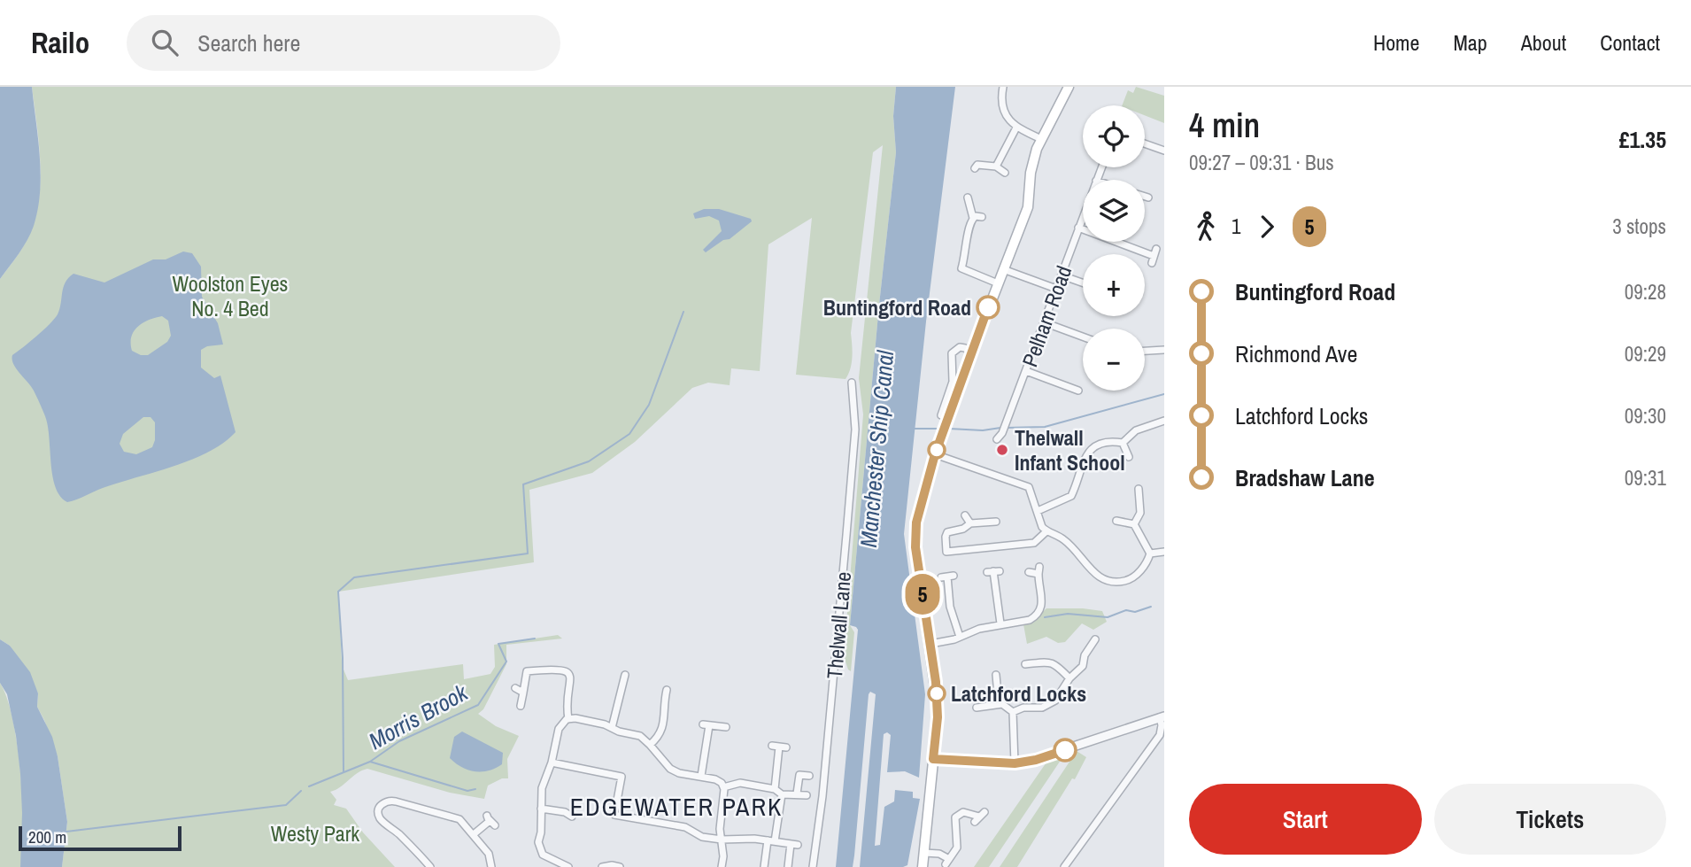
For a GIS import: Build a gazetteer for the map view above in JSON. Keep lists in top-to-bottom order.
{
  "streets": {
    "street": ["Pelham Road", "Thelwall Lane"]
  },
  "districts": ["EDGEWATER PARK"],
  "water": ["Manchester Ship Canal", "Morris Brook"],
  "parks": ["Woolston Eyes No. 4 Bed", "Westy Park"],
  "places": ["Buntingford Road", "Thelwall Infant School", "Latchford Locks"],
  "lines": ["bus line 5"],
  "scale_bar": "200 m",
  "page": {
    "header": "Railo",
    "search": "Search here",
    "nav": [
      "Home",
      "Map",
      "About",
      "Contact"
    ],
    "on_map": "5",
    "heading": ["4 min", "09:27 – 09:31 · Bus", "£1.35"],
    "map_buttons": ["+", "−"],
    "legs": ["1", "5", "3 stops"],
    "list": [
      {
        "name": "Buntingford Road",
        "value": "09:28"
      },
      {
        "name": "Richmond Ave",
        "value": "09:29"
      },
      {
        "name": "Latchford Locks",
        "value": "09:30"
      },
      {
        "name": "Bradshaw Lane",
        "value": "09:31"
      }
    ],
    "buttons": ["Start", "Tickets"],
    "scale": "200 m"
  }
}
